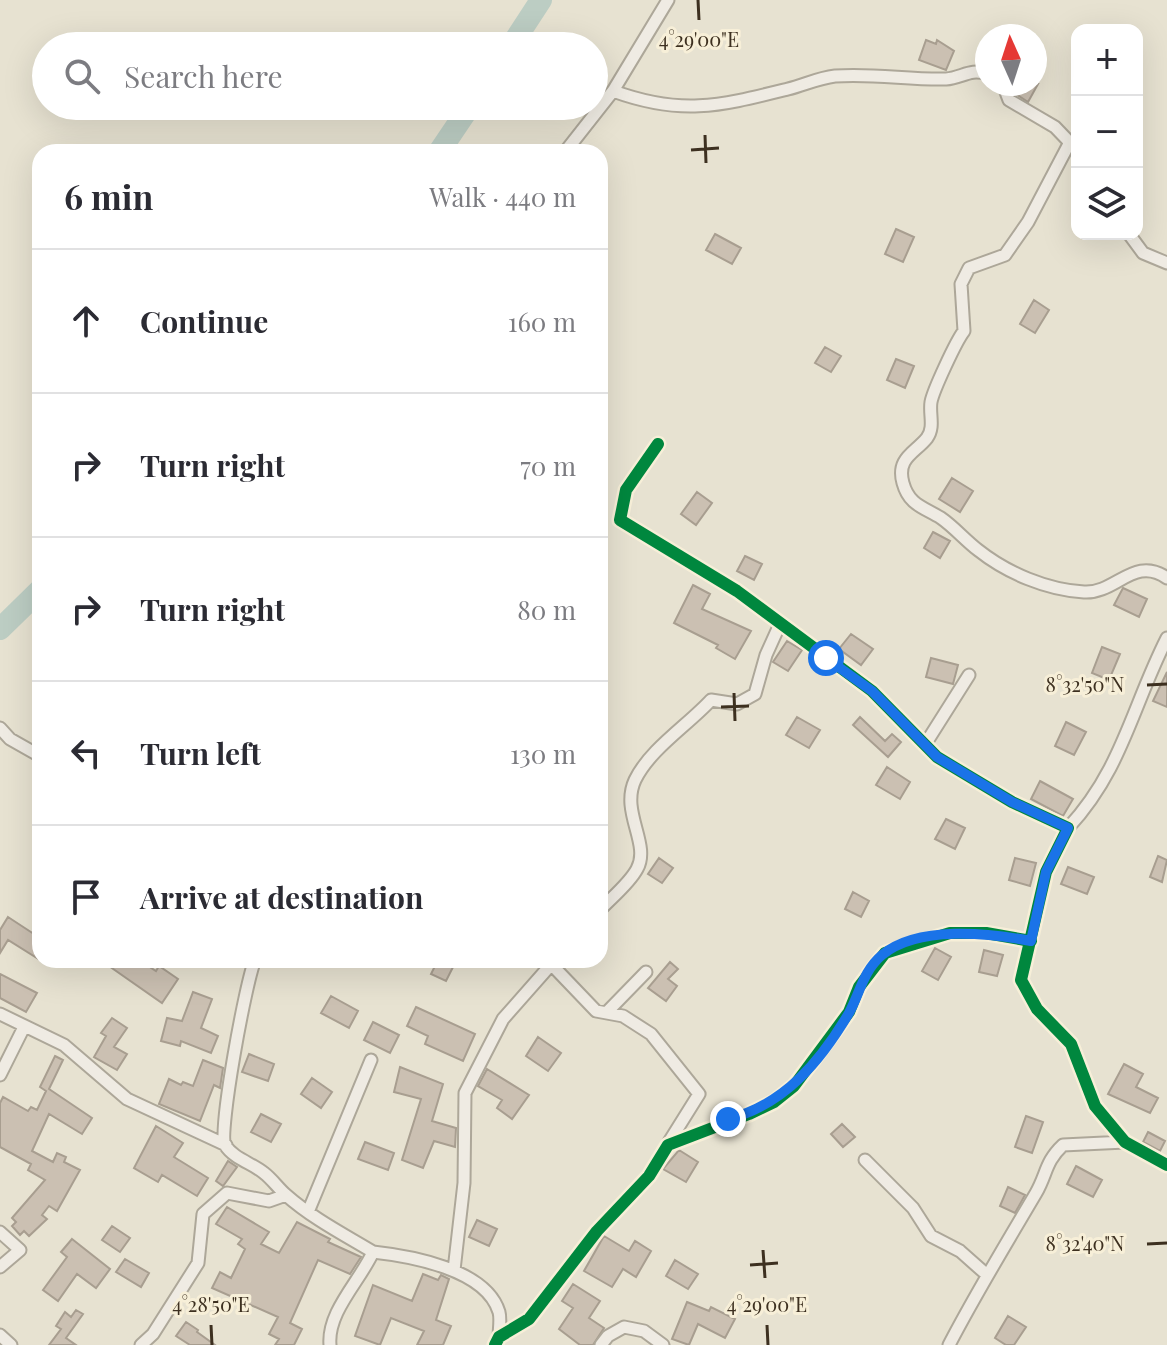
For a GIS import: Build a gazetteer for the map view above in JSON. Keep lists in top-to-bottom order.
{
  "north": "top",
  "page": {
    "map_buttons": ["+", "−"],
    "search": "Search here",
    "heading": ["6 min", "Walk · 440 m"],
    "list": [
      ["Continue", "160 m"],
      ["Turn right", "70 m"],
      ["Turn right", "80 m"],
      ["Turn left", "130 m"],
      "Arrive at destination"
    ]
  },
  "coordinates": [
    "4°29'00\"E",
    "8°32'50\"N",
    "8°32'40\"N",
    "4°28'50\"E"
  ]
}
